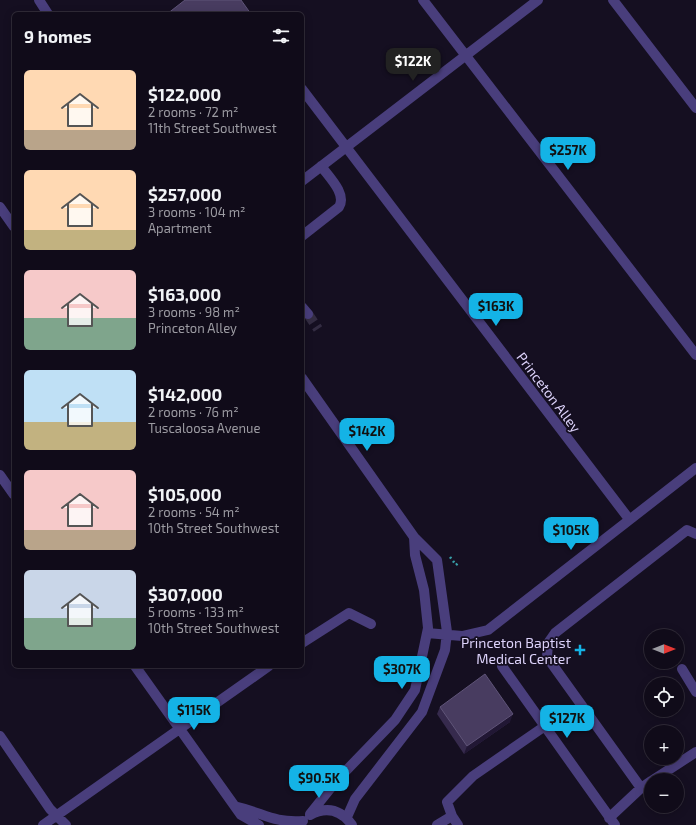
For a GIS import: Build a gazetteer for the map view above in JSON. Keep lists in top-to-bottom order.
{
  "streets": {
    "street": ["Princeton Alley"]
  },
  "places": {
    "health": ["Princeton Baptist Medical Center"]
  },
  "north": "right",
  "page": {
    "heading": "9 homes",
    "price": [
      "$122K",
      "$257K",
      "$163K",
      "$142K",
      "$105K",
      "$307K",
      "$115K",
      "$127K",
      "$90.5K"
    ],
    "list": [
      {
        "name": "$122,000",
        "note": "2 rooms · 72 m² · 11th Street Southwest"
      },
      {
        "name": "$257,000",
        "note": "3 rooms · 104 m² · Apartment"
      },
      {
        "name": "$163,000",
        "note": "3 rooms · 98 m² · Princeton Alley"
      },
      {
        "name": "$142,000",
        "note": "2 rooms · 76 m² · Tuscaloosa Avenue"
      },
      {
        "name": "$105,000",
        "note": "2 rooms · 54 m² · 10th Street Southwest"
      },
      {
        "name": "$307,000",
        "note": "5 rooms · 133 m² · 10th Street Southwest"
      }
    ],
    "map_buttons": ["+", "−"]
  }
}
